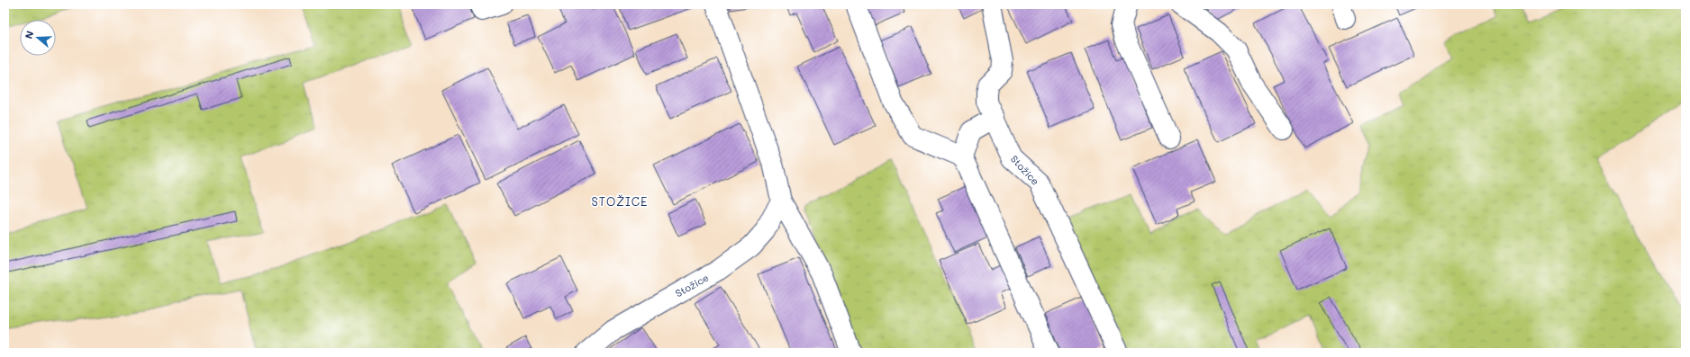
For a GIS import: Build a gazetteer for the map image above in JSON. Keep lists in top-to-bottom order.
{
  "streets": {
    "street": ["Stožice"]
  },
  "districts": ["STOŽICE"],
  "north": "left"
}
